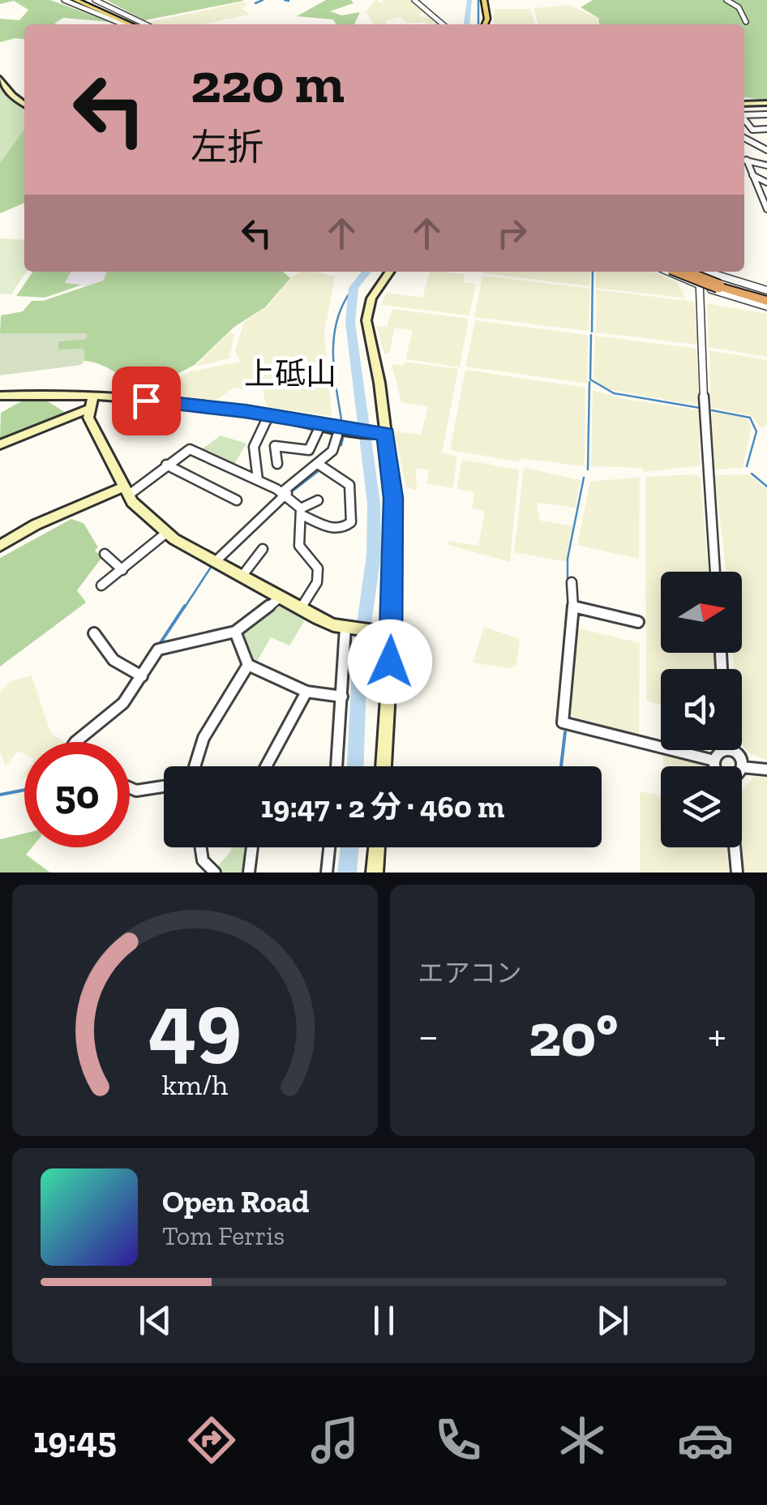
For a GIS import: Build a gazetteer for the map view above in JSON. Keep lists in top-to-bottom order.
{
  "districts": ["上砥山"],
  "north": "right",
  "page": {
    "turn": ["220 m", "左折"],
    "limit": "50",
    "trip": "19:47 · 2 分 · 460 m",
    "tile": "エアコン",
    "heat": ["−", "20°", "+"],
    "song": ["Open Road", "Tom Ferris"],
    "tabs": "19:45",
    "gauge": ["49", "km/h"]
  }
}
